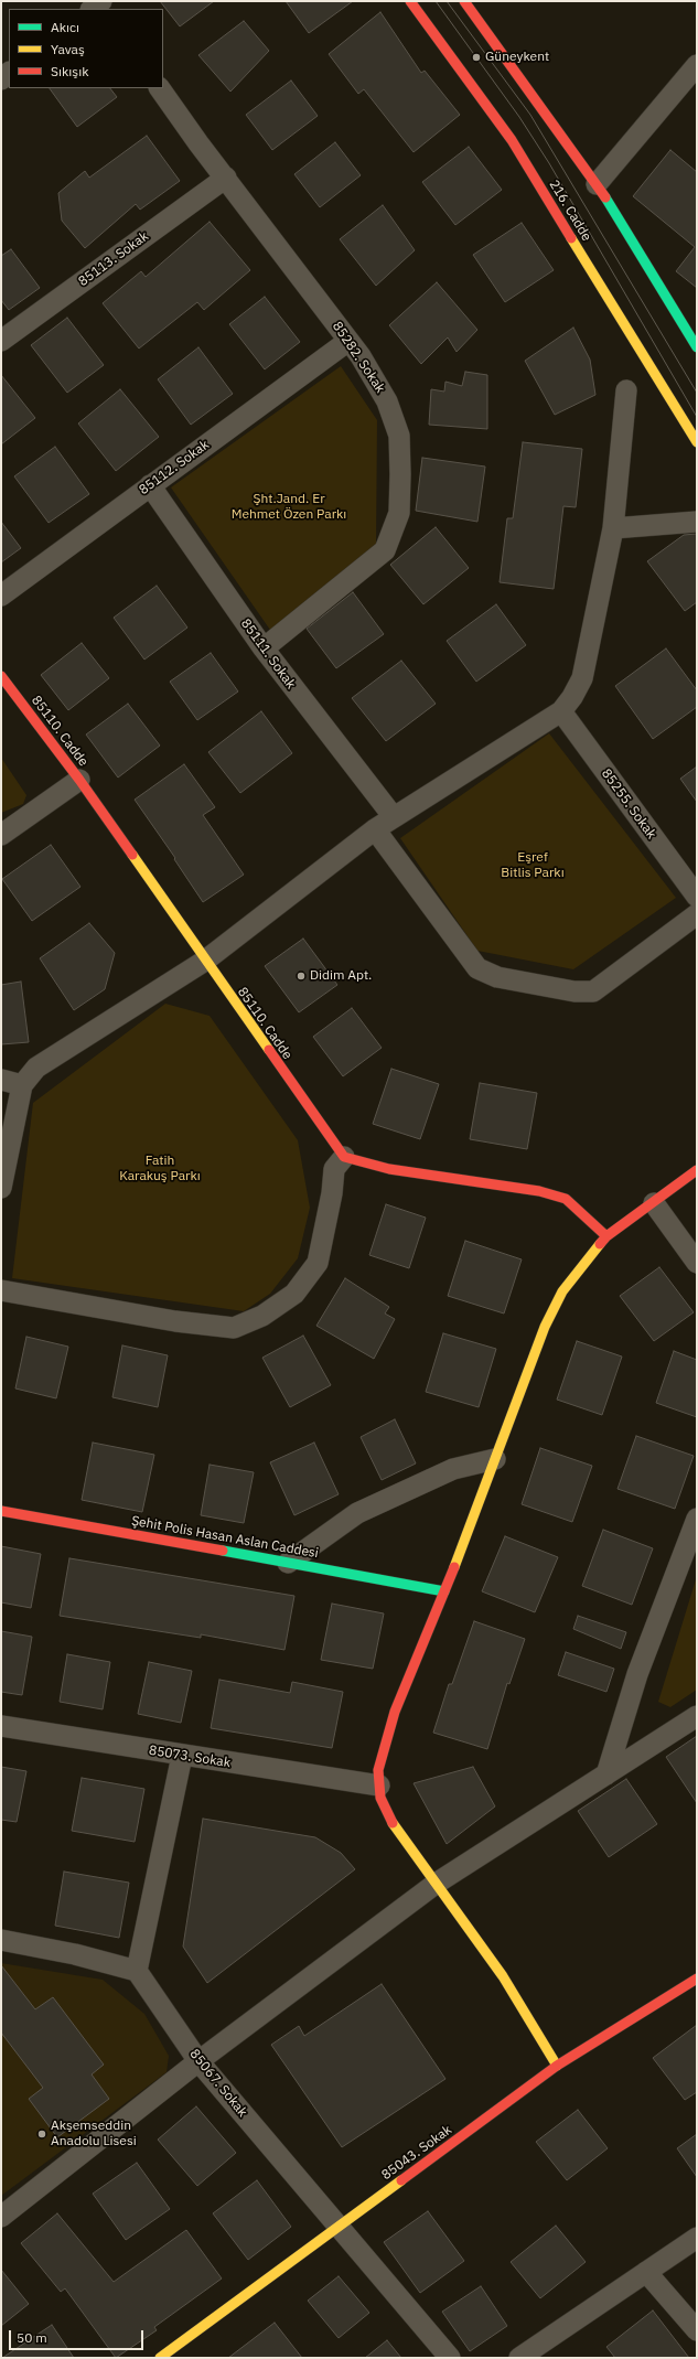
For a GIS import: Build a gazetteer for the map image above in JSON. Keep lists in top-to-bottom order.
{
  "streets": {
    "street": [
      "216. Cadde",
      "85113. Sokak",
      "85282. Sokak",
      "85112. Sokak",
      "85111. Sokak",
      "85110. Cadde",
      "85255. Sokak",
      "Şehit Polis Hasan Aslan Caddesi",
      "85073. Sokak",
      "85067. Sokak",
      "85043. Sokak"
    ]
  },
  "crossings": [
    ["85113. Sokak", "85282. Sokak"],
    ["85282. Sokak", "85112. Sokak"],
    ["85282. Sokak", "85111. Sokak"],
    ["85112. Sokak", "85111. Sokak"],
    ["85067. Sokak", "85043. Sokak"]
  ],
  "parks": ["Şht.Jand. Er Mehmet Özen Parkı", "Eşref Bitlis Parkı", "Fatih Karakuş Parkı"],
  "places": ["Güneykent", "Didim Apt.", "Akşemseddin Anadolu Lisesi"],
  "legend": ["Akıcı", "Yavaş", "Sıkışık"],
  "scale_bar": "50 m"
}
